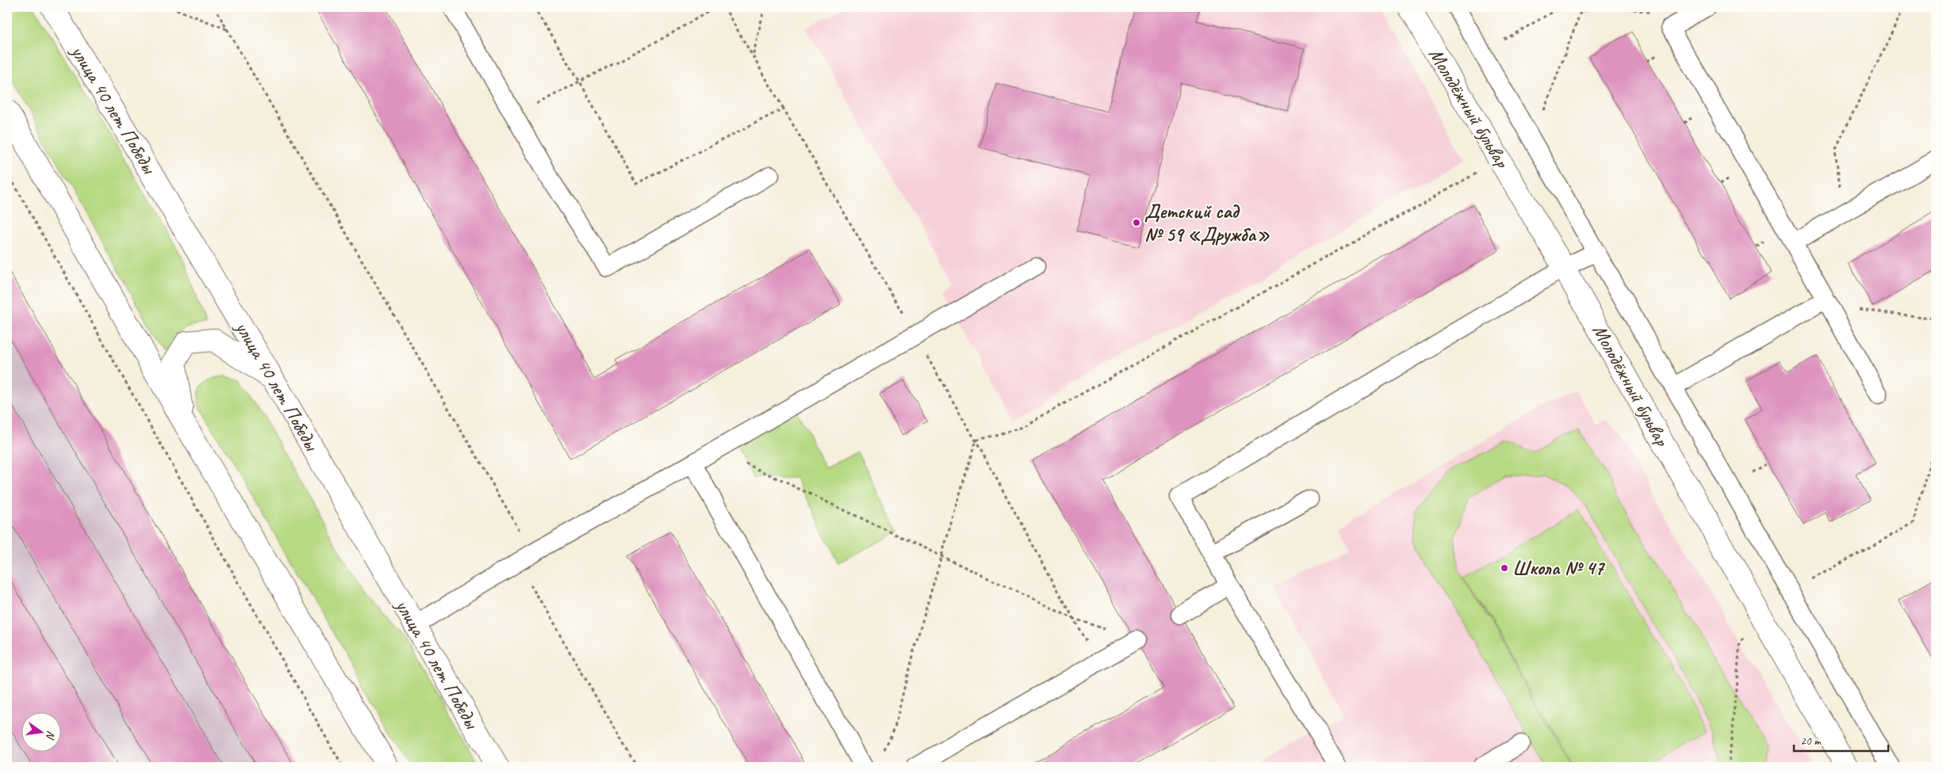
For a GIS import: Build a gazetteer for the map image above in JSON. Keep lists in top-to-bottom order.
{
  "streets": {
    "street": ["Молодёжный бульвар", "улица 40 лет Победы"]
  },
  "places": ["Детский сад № 59 «Дружба»", "Школа № 47"],
  "scale_bar": "20 m",
  "north": "right"
}
